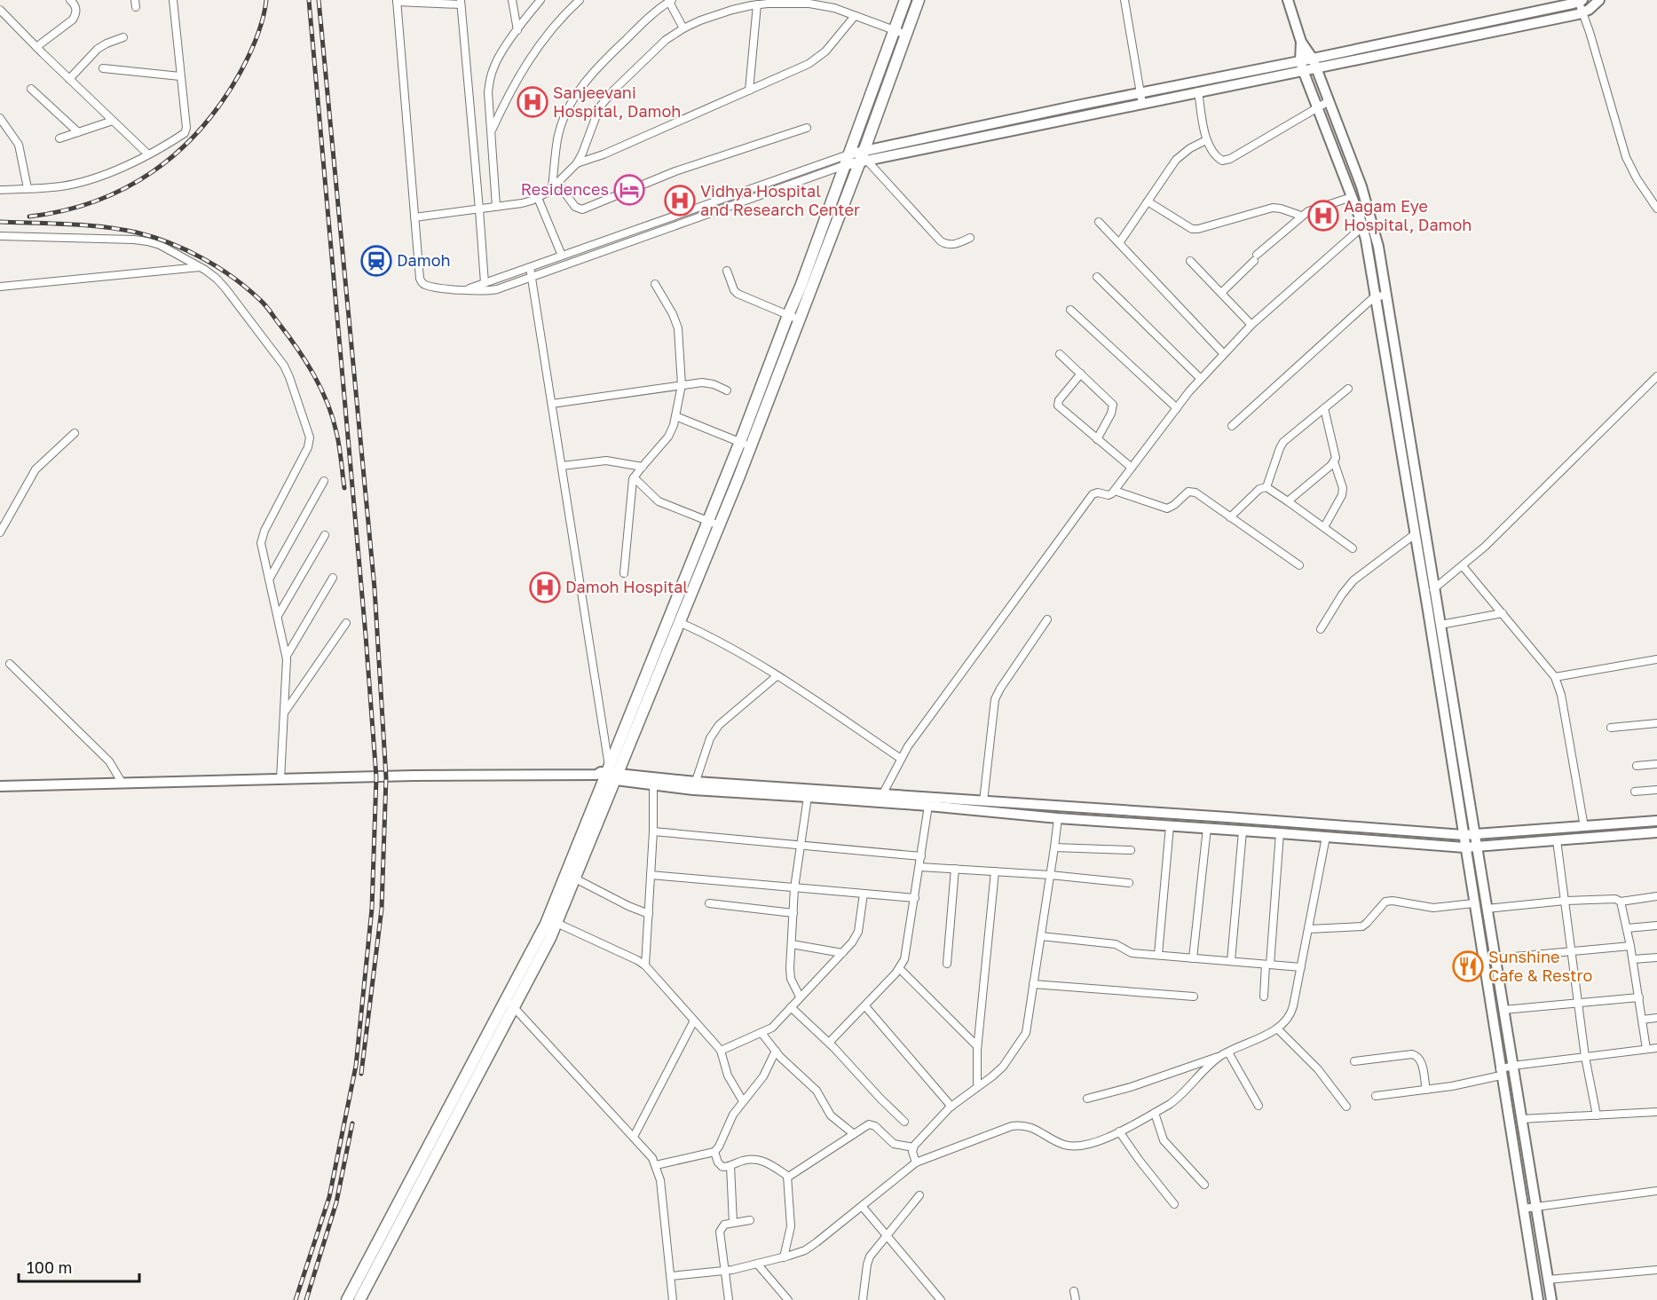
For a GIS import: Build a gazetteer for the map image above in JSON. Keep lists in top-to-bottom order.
{
  "places": {
    "hospital": [
      "Sanjeevani Hospital, Damoh",
      "Vidhya Hospital and Research Center",
      "Aagam Eye Hospital, Damoh",
      "Damoh Hospital"
    ],
    "hotel": ["Residences"],
    "station": ["Damoh"],
    "restaurant": ["Sunshine Cafe & Restro"]
  },
  "scale_bar": "100 m"
}
